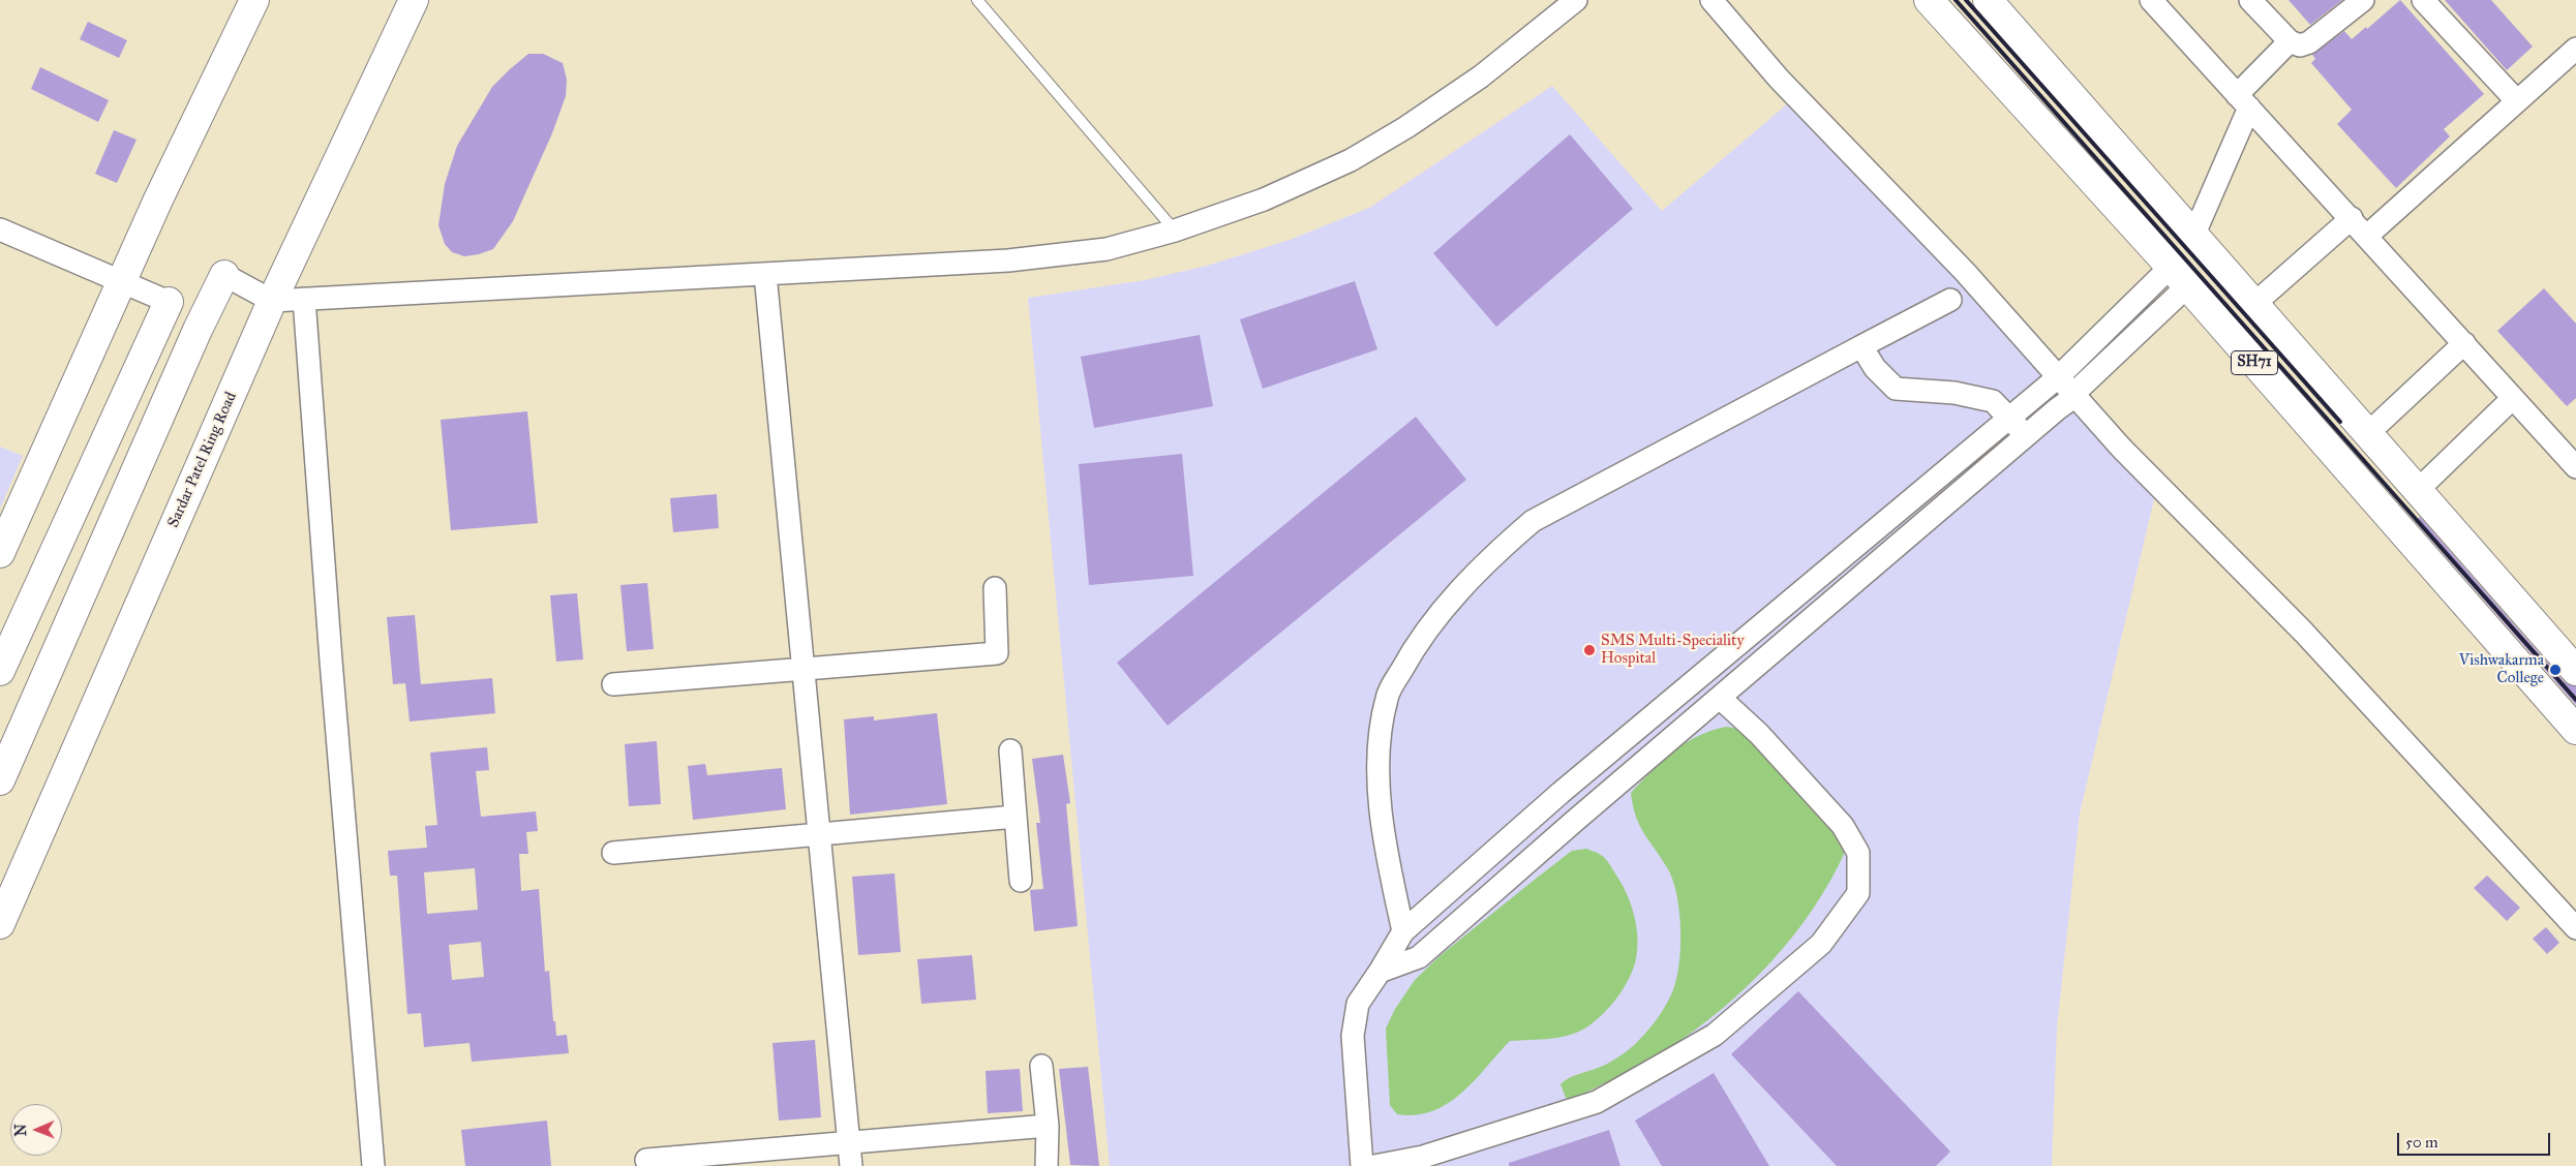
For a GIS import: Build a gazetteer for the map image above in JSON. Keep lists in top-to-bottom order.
{
  "streets": {
    "main road": ["SH71", "Sardar Patel Ring Road"]
  },
  "places": ["SMS Multi-Speciality Hospital", "Vishwakarma College"],
  "scale_bar": "50 m",
  "north": "left"
}
